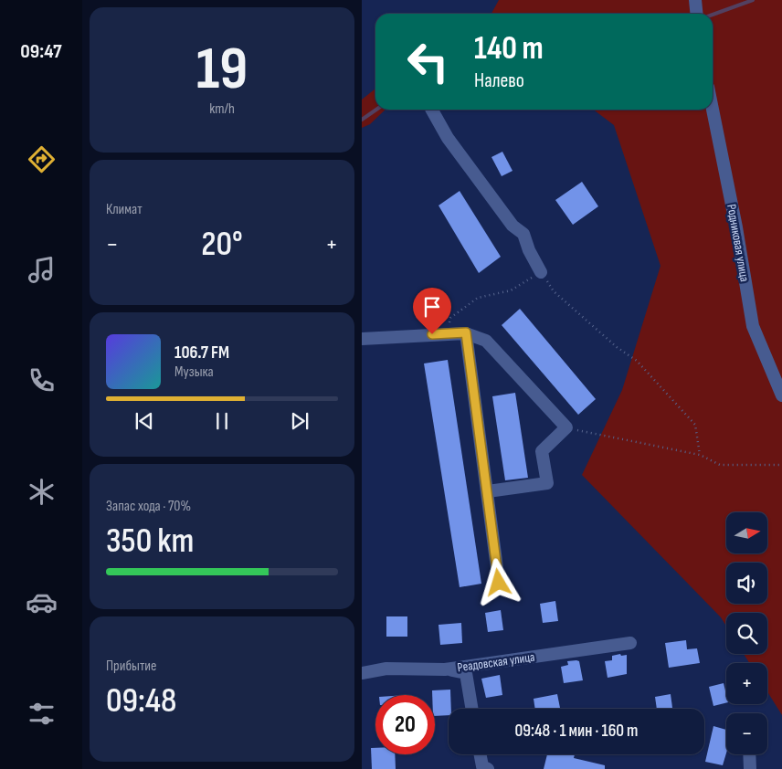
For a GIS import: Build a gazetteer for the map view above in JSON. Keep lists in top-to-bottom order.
{
  "streets": {
    "street": ["Родниковая улица", "Реадовская улица"]
  },
  "north": "right",
  "page": {
    "tabs": "09:47",
    "tile": [
      ["19", "km/h"],
      "Климат",
      ["Запас хода · 70%", "350 km"],
      ["Прибытие", "09:48"]
    ],
    "turn": ["140 m", "Налево"],
    "heat": ["−", "20°", "+"],
    "song": ["106.7 FM", "Музыка"],
    "map_buttons": ["+", "−"],
    "limit": "20",
    "trip": "09:48 · 1 мин · 160 m"
  }
}
